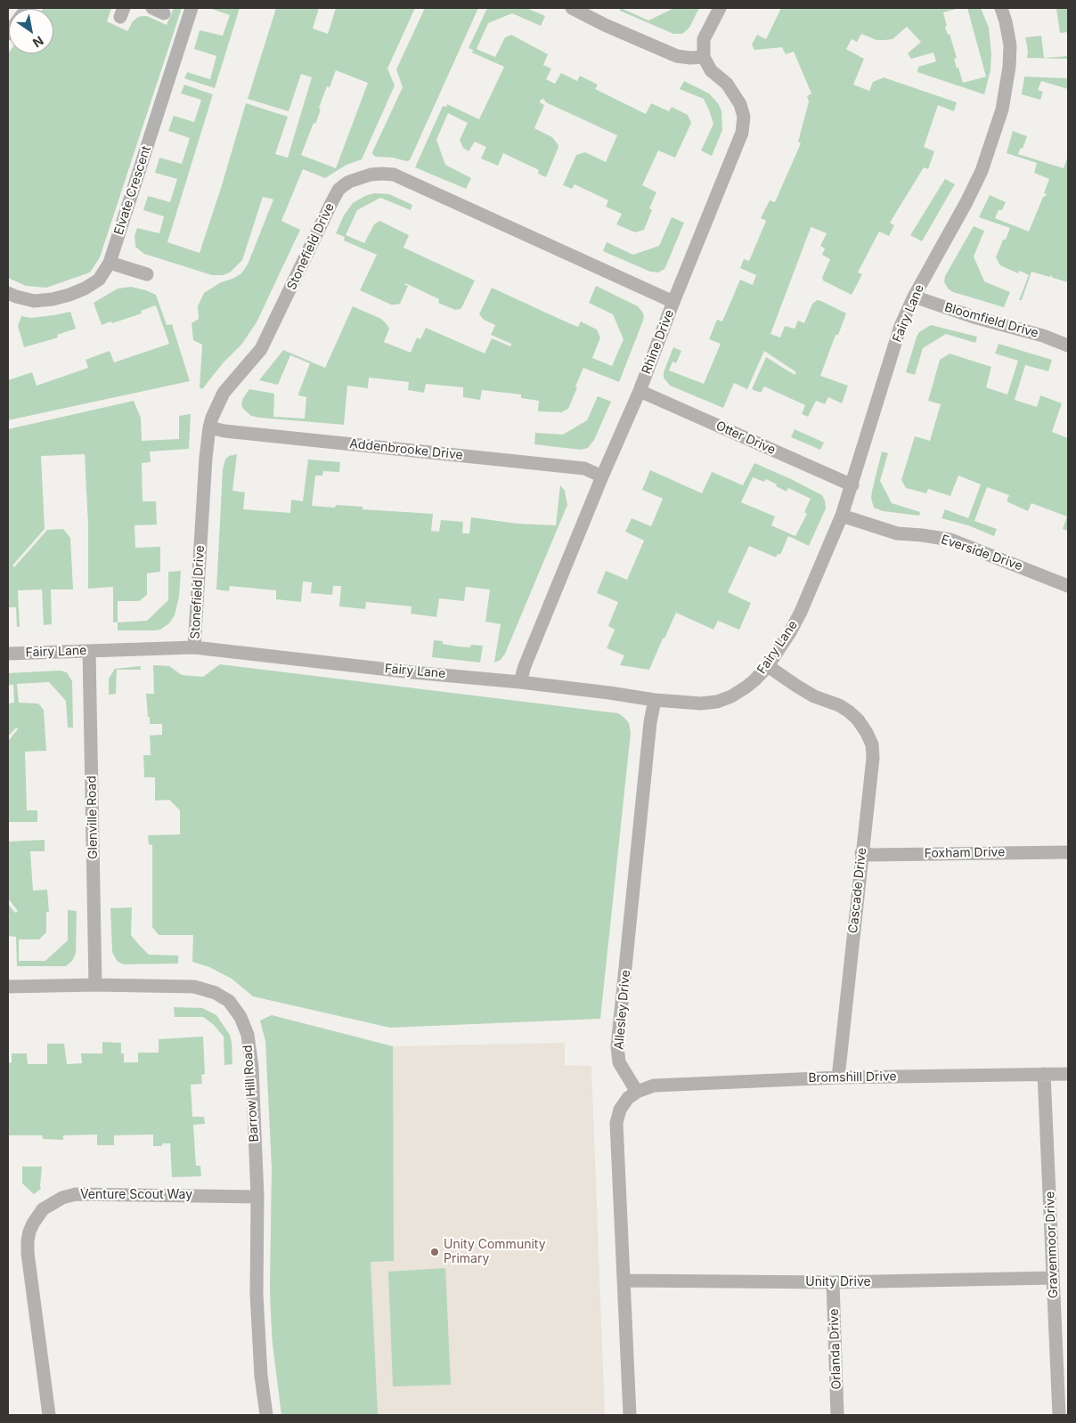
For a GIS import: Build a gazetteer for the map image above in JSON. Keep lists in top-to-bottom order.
{
  "streets": {
    "street": [
      "Elvate Crescent",
      "Stonefield Drive",
      "Fairy Lane",
      "Bloomfield Drive",
      "Rhine Drive",
      "Otter Drive",
      "Addenbrooke Drive",
      "Everside Drive",
      "Glenville Road",
      "Foxham Drive",
      "Cascade Drive",
      "Allesley Drive",
      "Bromshill Drive",
      "Barrow Hill Road",
      "Venture Scout Way",
      "Gravenmoor Drive",
      "Unity Drive",
      "Orlanda Drive"
    ]
  },
  "crossings": [
    ["Stonefield Drive", "Fairy Lane"],
    ["Stonefield Drive", "Rhine Drive"],
    ["Stonefield Drive", "Addenbrooke Drive"],
    ["Fairy Lane", "Bloomfield Drive"],
    ["Fairy Lane", "Rhine Drive"],
    ["Fairy Lane", "Otter Drive"],
    ["Fairy Lane", "Everside Drive"],
    ["Fairy Lane", "Glenville Road"],
    ["Fairy Lane", "Cascade Drive"],
    ["Fairy Lane", "Allesley Drive"],
    ["Rhine Drive", "Otter Drive"],
    ["Rhine Drive", "Addenbrooke Drive"],
    ["Glenville Road", "Barrow Hill Road"],
    ["Foxham Drive", "Cascade Drive"],
    ["Cascade Drive", "Bromshill Drive"],
    ["Allesley Drive", "Bromshill Drive"],
    ["Bromshill Drive", "Gravenmoor Drive"],
    ["Barrow Hill Road", "Venture Scout Way"],
    ["Gravenmoor Drive", "Unity Drive"],
    ["Unity Drive", "Orlanda Drive"]
  ],
  "places": ["Unity Community Primary"],
  "north": "bottom right"
}
